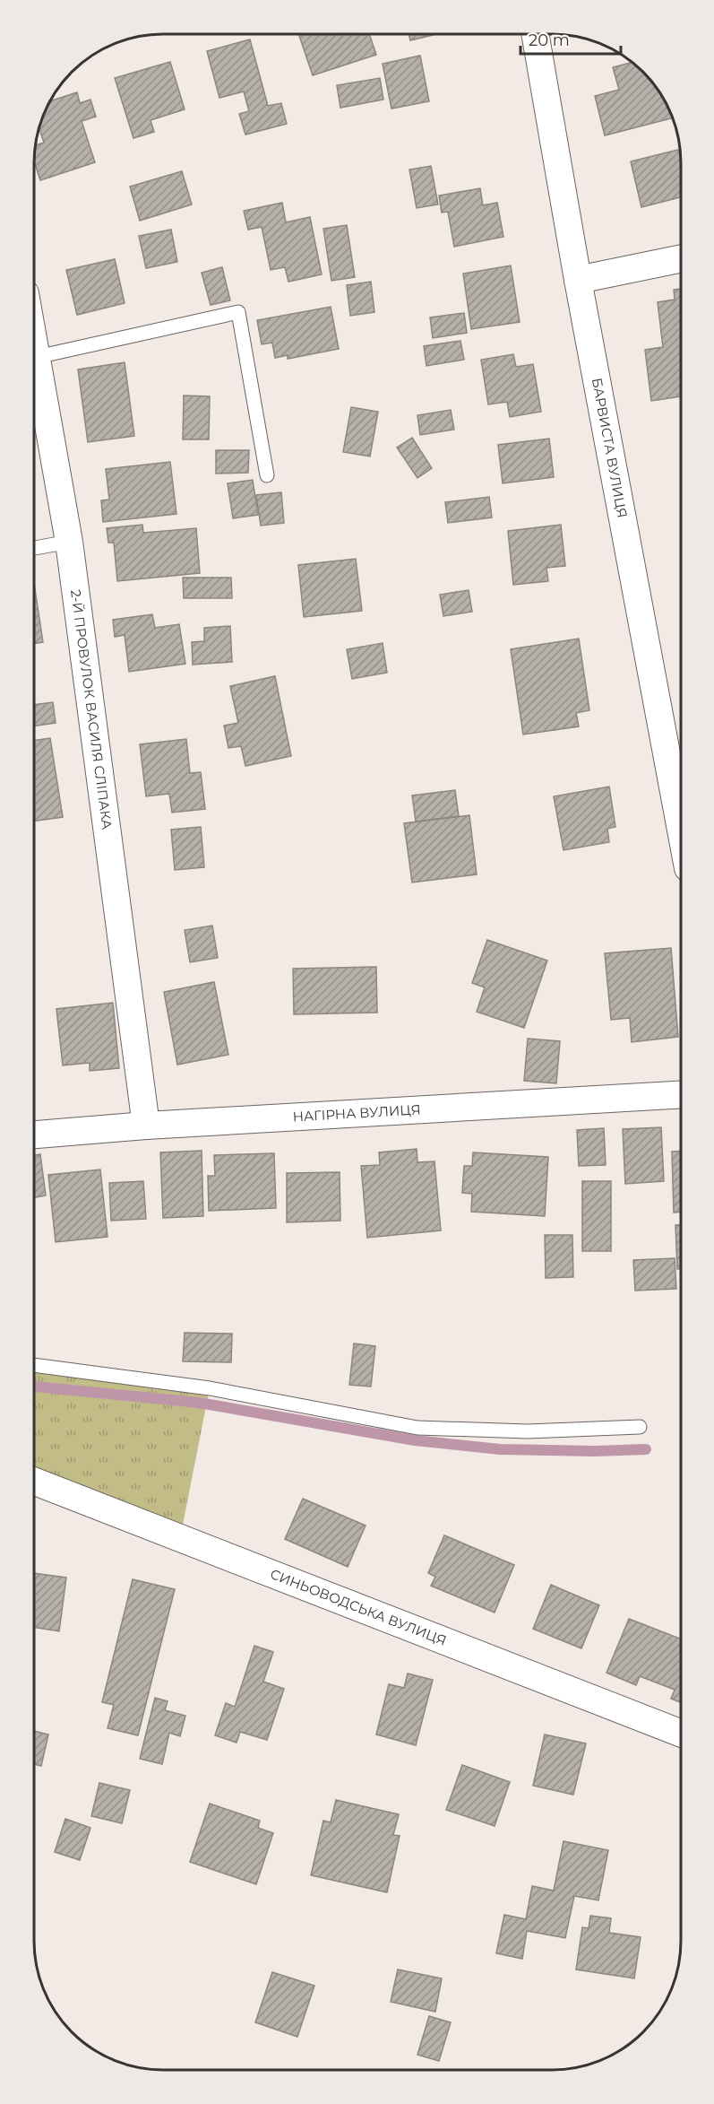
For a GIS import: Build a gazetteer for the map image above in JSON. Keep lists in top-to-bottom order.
{
  "streets": {
    "street": [
      "БАРВИСТА ВУЛИЦЯ",
      "2-Й ПРОВУЛОК ВАСИЛЯ СЛІПАКА",
      "НАГІРНА ВУЛИЦЯ",
      "СИНЬОВОДСЬКА ВУЛИЦЯ"
    ]
  },
  "crossings": [
    ["2-Й ПРОВУЛОК ВАСИЛЯ СЛІПАКА", "НАГІРНА ВУЛИЦЯ"]
  ],
  "scale_bar": "20 m"
}
